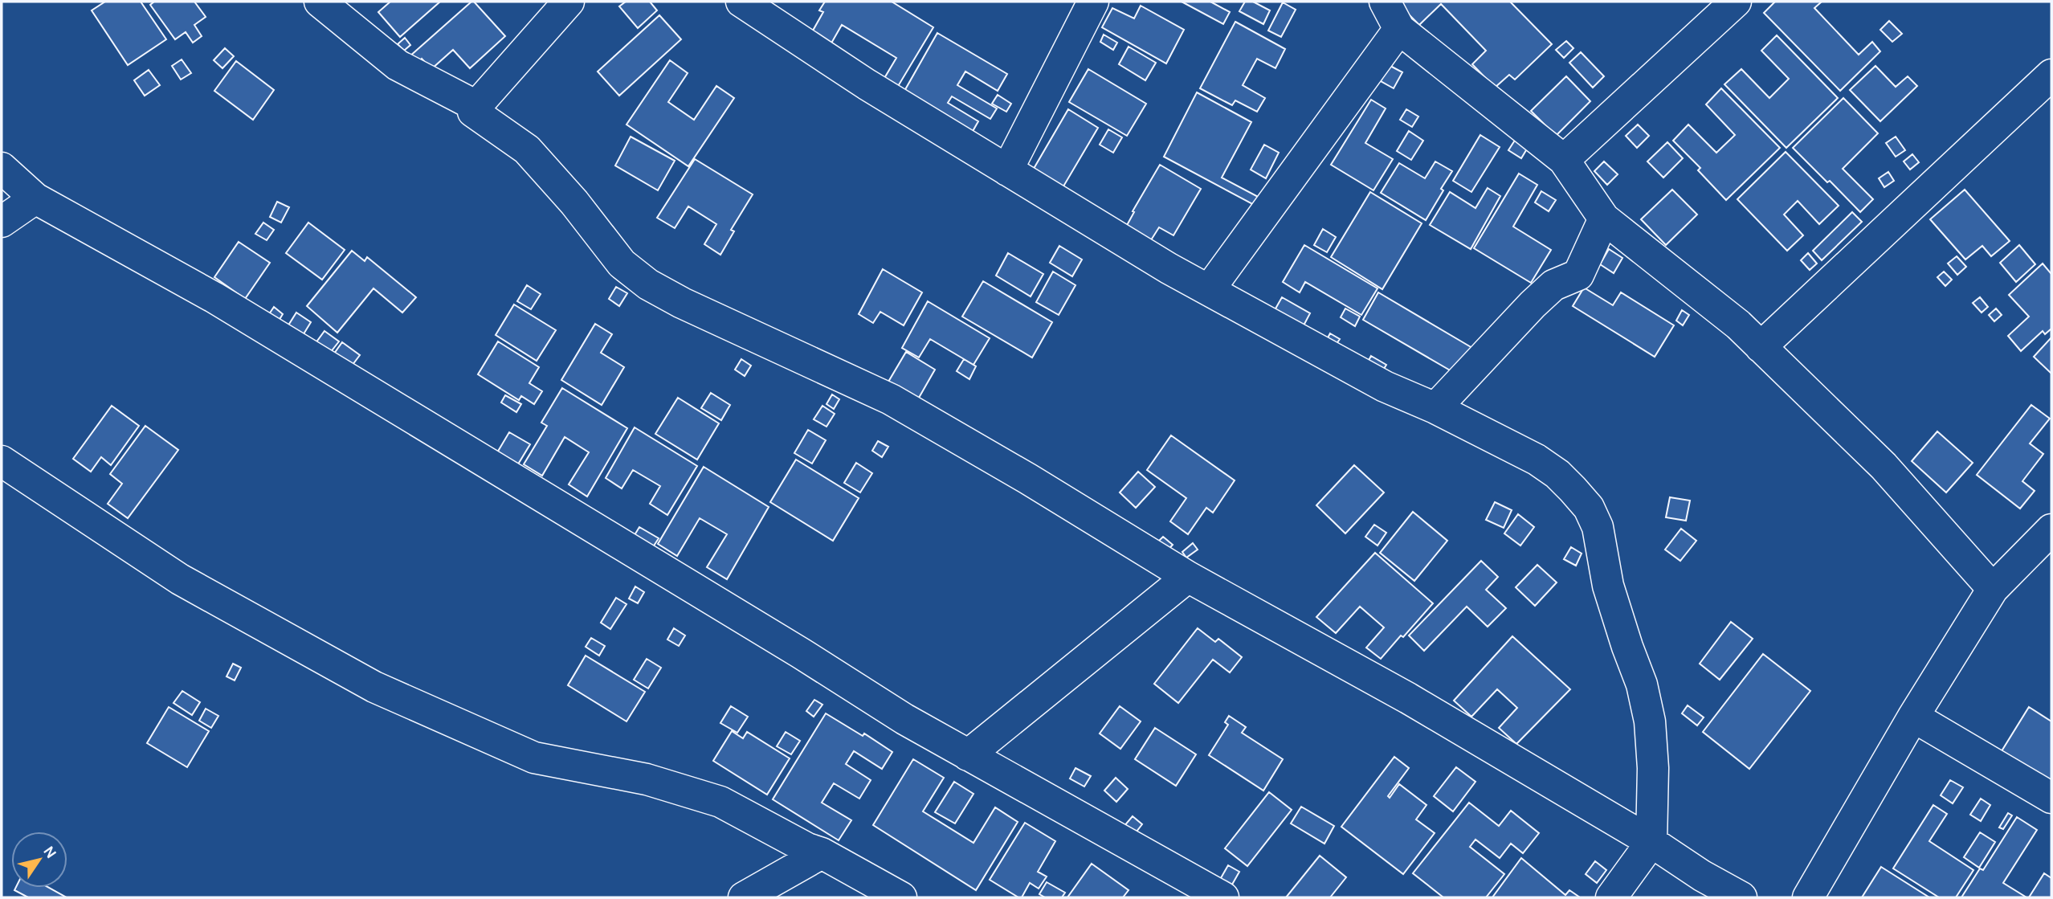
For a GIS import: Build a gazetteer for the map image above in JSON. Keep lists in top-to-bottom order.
{
  "north": "top right"
}
